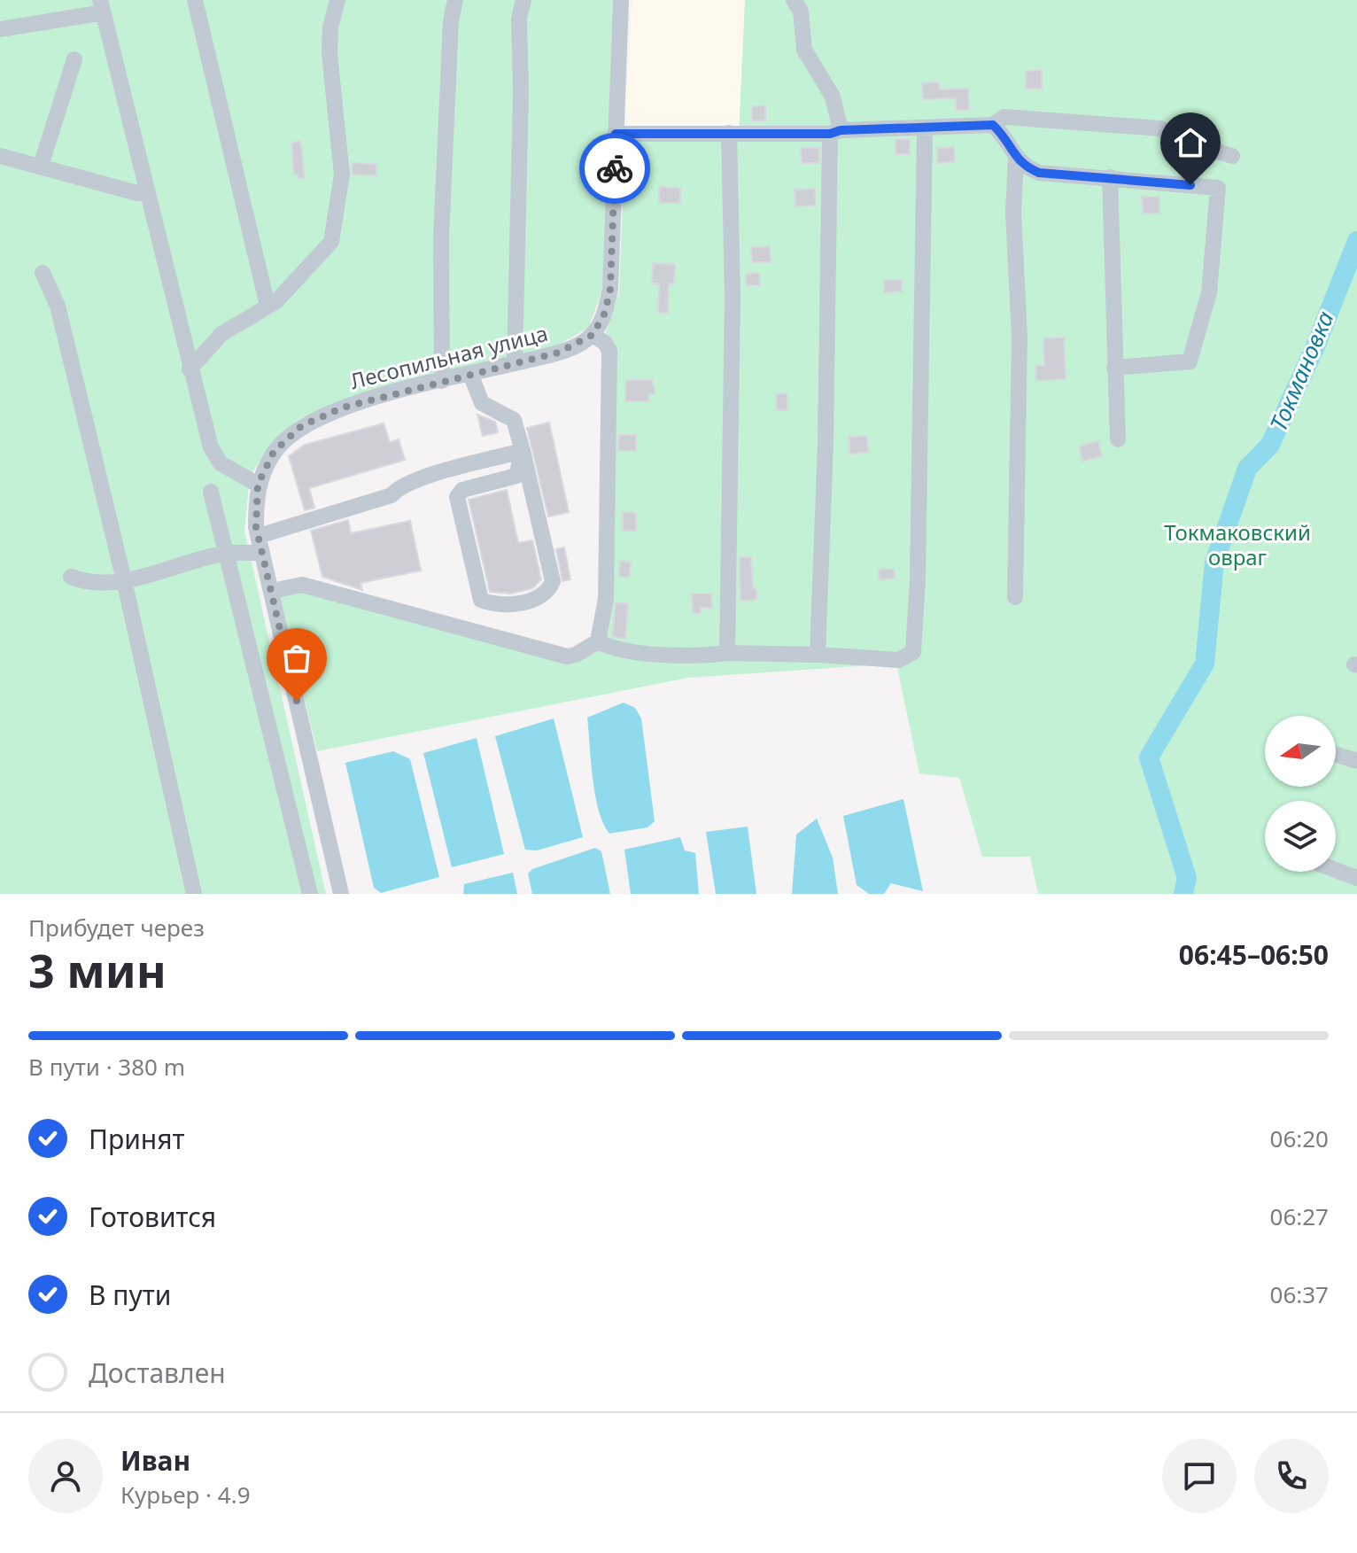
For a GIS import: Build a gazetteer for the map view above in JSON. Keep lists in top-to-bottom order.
{
  "streets": {
    "street": ["Лесопильная улица"]
  },
  "water": ["Токмановка"],
  "parks": ["Токмаковский овраг"],
  "north": "left",
  "page": {
    "heading": ["3 мин", "Прибудет через", "06:45–06:50"],
    "panel": ["Иван", "Курьер · 4.9"],
    "bar": "В пути · 380 m",
    "list": [
      ["Принят", "06:20"],
      ["Готовится", "06:27"],
      ["В пути", "06:37"],
      "Доставлен"
    ]
  }
}
